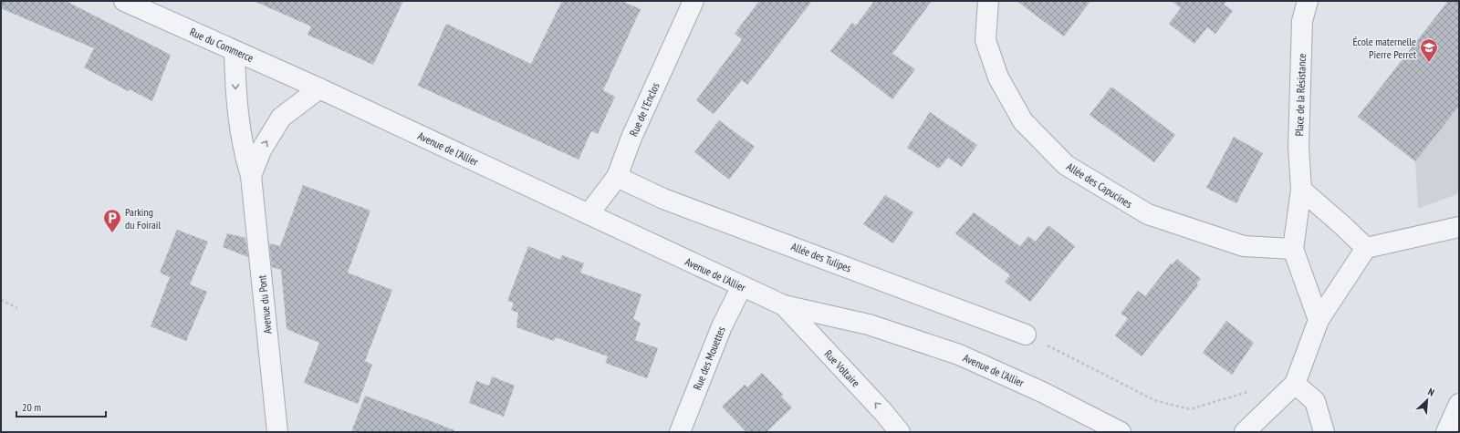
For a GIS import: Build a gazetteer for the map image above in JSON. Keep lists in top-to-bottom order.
{
  "streets": {
    "street": [
      "Rue du Commerce",
      "Place de la Résistance",
      "Rue de l'Enclos",
      "Avenue de l'Allier",
      "Allée des Capucines",
      "Allée des Tulipes",
      "Avenue du Pont",
      "Rue des Mouettes",
      "Rue Voltaire"
    ]
  },
  "crossings": [
    ["Rue du Commerce", "Avenue de l'Allier"],
    ["Rue du Commerce", "Avenue du Pont"],
    ["Place de la Résistance", "Allée des Capucines"],
    ["Rue de l'Enclos", "Avenue de l'Allier"],
    ["Rue de l'Enclos", "Allée des Tulipes"],
    ["Avenue de l'Allier", "Avenue du Pont"],
    ["Avenue de l'Allier", "Rue des Mouettes"],
    ["Avenue de l'Allier", "Rue Voltaire"]
  ],
  "one_way": ["Rue Voltaire"],
  "places": {
    "school or university": ["École maternelle Pierre Perret"],
    "parking": ["Parking du Foirail"]
  },
  "scale_bar": "20 m",
  "north": "top right"
}
